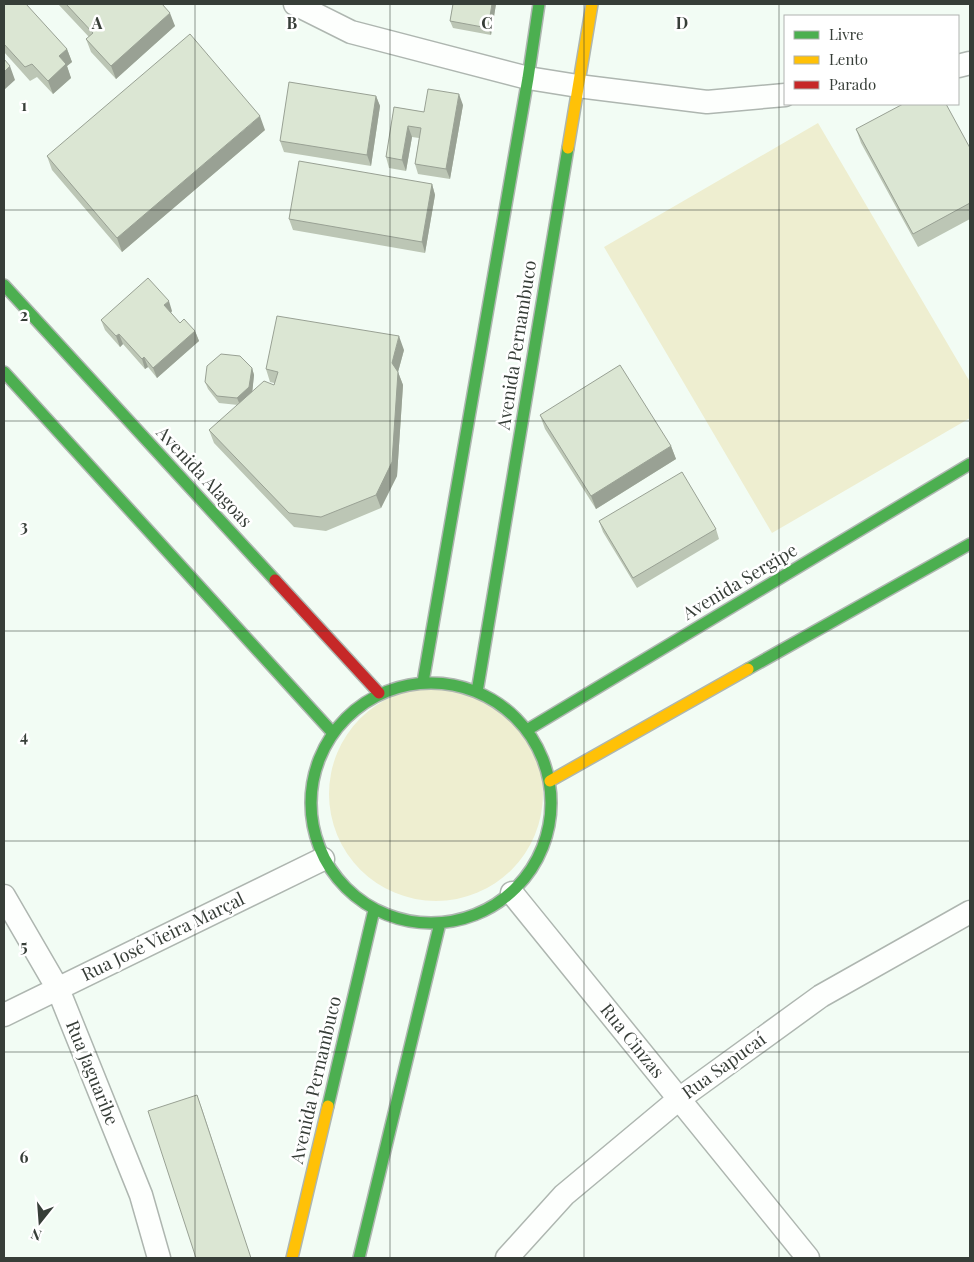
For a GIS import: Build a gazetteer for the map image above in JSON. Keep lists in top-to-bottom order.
{
  "streets": {
    "street": [
      "Avenida Pernambuco",
      "Avenida Alagoas",
      "Avenida Sergipe",
      "Rua José Vieira Marçal",
      "Rua Cinzas",
      "Rua Sapucaí",
      "Rua Jaguaribe"
    ]
  },
  "crossings": [
    ["Rua José Vieira Marçal", "Rua Jaguaribe"],
    ["Rua Cinzas", "Rua Sapucaí"]
  ],
  "legend": ["Livre", "Lento", "Parado"],
  "north": "bottom",
  "grid": {
    "columns": [
      "A",
      "B",
      "C",
      "D"
    ],
    "rows": [
      "1",
      "2",
      "3",
      "4",
      "5",
      "6"
    ]
  }
}
